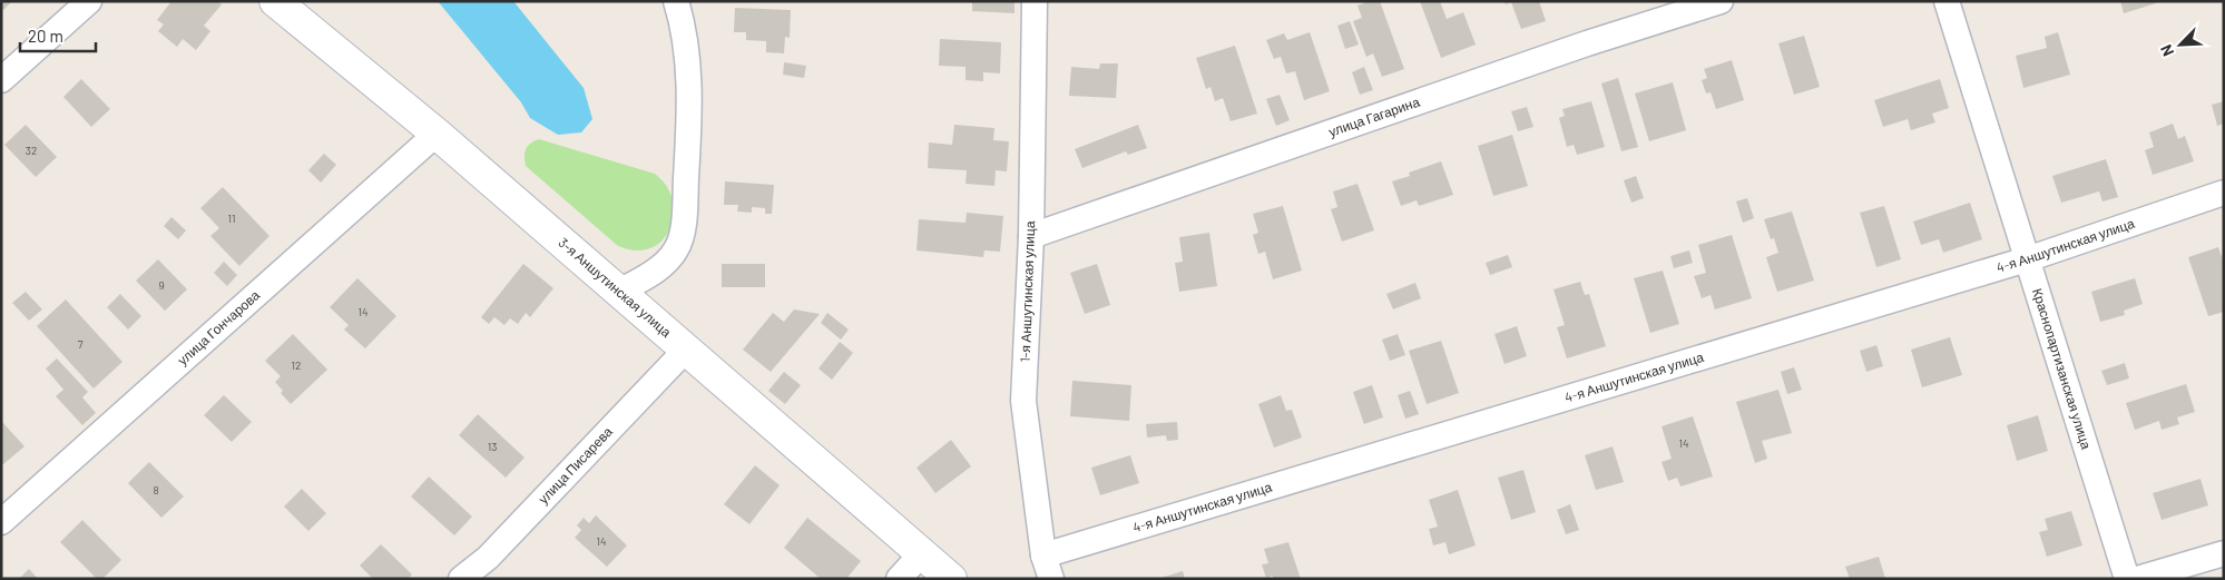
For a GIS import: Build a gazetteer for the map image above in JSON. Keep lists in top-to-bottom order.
{
  "streets": {
    "street": [
      "улица Гагарина",
      "4-я Аншутинская улица",
      "3-я Аншутинская улица",
      "1-я Аншутинская улица",
      "улица Гончарова",
      "Краснопартизанская улица",
      "улица Писарева"
    ]
  },
  "crossings": [
    ["улица Гагарина", "1-я Аншутинская улица"],
    ["4-я Аншутинская улица", "1-я Аншутинская улица"],
    ["4-я Аншутинская улица", "Краснопартизанская улица"],
    ["3-я Аншутинская улица", "улица Гончарова"],
    ["3-я Аншутинская улица", "улица Писарева"]
  ],
  "house_numbers": [
    "32",
    "11",
    "9",
    "14",
    "7",
    "12",
    "14",
    "13",
    "8",
    "14"
  ],
  "scale_bar": "20 m",
  "north": "bottom left"
}
